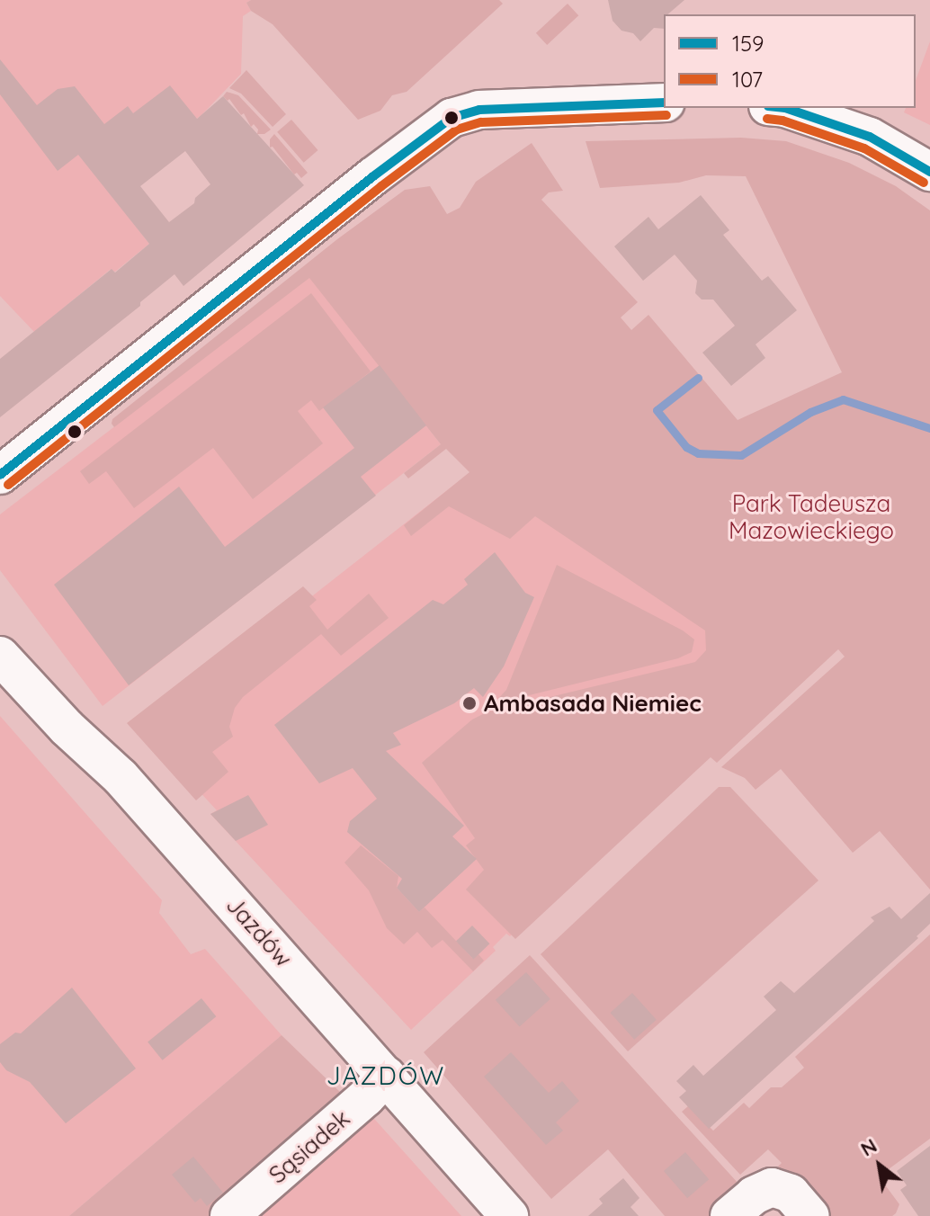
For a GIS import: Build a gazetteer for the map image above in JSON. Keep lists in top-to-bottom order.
{
  "streets": {
    "street": ["Jazdów", "Sąsiadek"]
  },
  "crossings": [
    ["Jazdów", "Sąsiadek"]
  ],
  "districts": ["JAZDÓW"],
  "parks": ["Park Tadeusza Mazowieckiego"],
  "places": ["Ambasada Niemiec"],
  "lines": ["transit line 159", "transit line 107"],
  "legend": ["159", "107"],
  "north": "top left"
}
